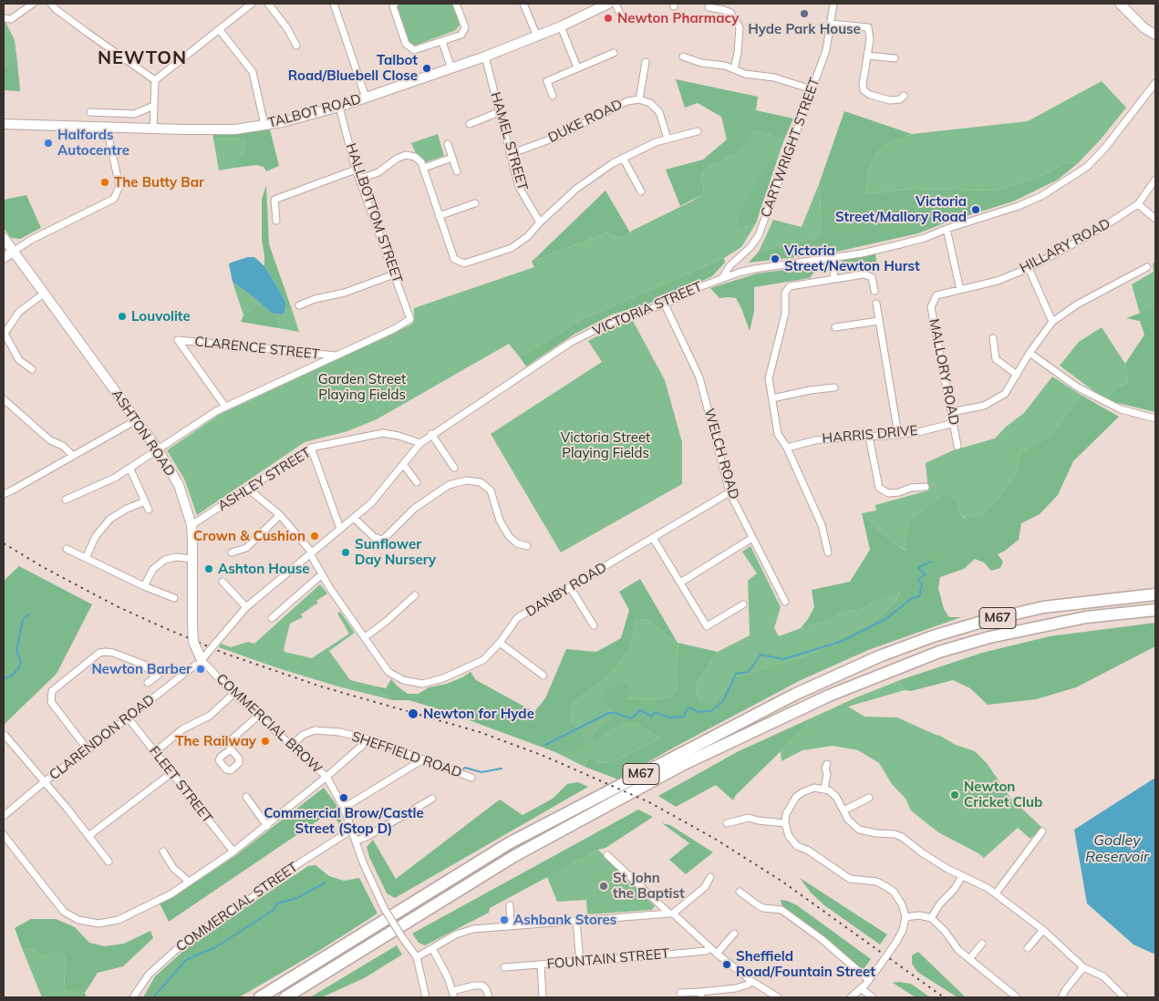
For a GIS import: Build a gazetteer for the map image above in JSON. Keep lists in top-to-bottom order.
{
  "streets": {
    "highway": ["M67"],
    "street": [
      "TALBOT ROAD",
      "DUKE ROAD",
      "HAMEL STREET",
      "CARTWRIGHT STREET",
      "HALLBOTTOM STREET",
      "HILLARY ROAD",
      "VICTORIA STREET",
      "CLARENCE STREET",
      "MALLORY ROAD",
      "ASHTON ROAD",
      "HARRIS DRIVE",
      "WELCH ROAD",
      "ASHLEY STREET",
      "DANBY ROAD",
      "COMMERCIAL BROW",
      "CLARENDON ROAD",
      "SHEFFIELD ROAD",
      "FLEET STREET",
      "COMMERCIAL STREET",
      "FOUNTAIN STREET"
    ]
  },
  "crossings": [
    ["TALBOT ROAD", "HAMEL STREET"],
    ["TALBOT ROAD", "HALLBOTTOM STREET"],
    ["DUKE ROAD", "HAMEL STREET"],
    ["CARTWRIGHT STREET", "VICTORIA STREET"],
    ["HALLBOTTOM STREET", "CLARENCE STREET"],
    ["HILLARY ROAD", "MALLORY ROAD"],
    ["VICTORIA STREET", "ASHTON ROAD"],
    ["VICTORIA STREET", "WELCH ROAD"],
    ["VICTORIA STREET", "ASHLEY STREET"],
    ["VICTORIA STREET", "DANBY ROAD"],
    ["VICTORIA STREET", "COMMERCIAL BROW"],
    ["VICTORIA STREET", "CLARENDON ROAD"],
    ["MALLORY ROAD", "HARRIS DRIVE"],
    ["ASHTON ROAD", "ASHLEY STREET"],
    ["ASHTON ROAD", "COMMERCIAL BROW"],
    ["ASHTON ROAD", "CLARENDON ROAD"],
    ["WELCH ROAD", "DANBY ROAD"],
    ["ASHLEY STREET", "DANBY ROAD"],
    ["COMMERCIAL BROW", "CLARENDON ROAD"],
    ["COMMERCIAL BROW", "SHEFFIELD ROAD"],
    ["COMMERCIAL BROW", "COMMERCIAL STREET"],
    ["CLARENDON ROAD", "FLEET STREET"]
  ],
  "districts": ["NEWTON"],
  "water": ["Godley Reservoir"],
  "parks": ["Garden Street Playing Fields", "Victoria Street Playing Fields"],
  "places": [
    "Hyde Park House",
    "Newton Pharmacy",
    "Talbot Road/Bluebell Close",
    "Halfords Autocentre",
    "The Butty Bar",
    "Victoria Street/Mallory Road",
    "Victoria Street/Newton Hurst",
    "Louvolite",
    "Crown & Cushion",
    "Sunflower Day Nursery",
    "Ashton House",
    "Newton Barber",
    "Newton for Hyde",
    "The Railway",
    "Newton Cricket Club",
    "Commercial Brow/Castle Street (Stop D)",
    "St John the Baptist",
    "Ashbank Stores",
    "Sheffield Road/Fountain Street"
  ]
}
